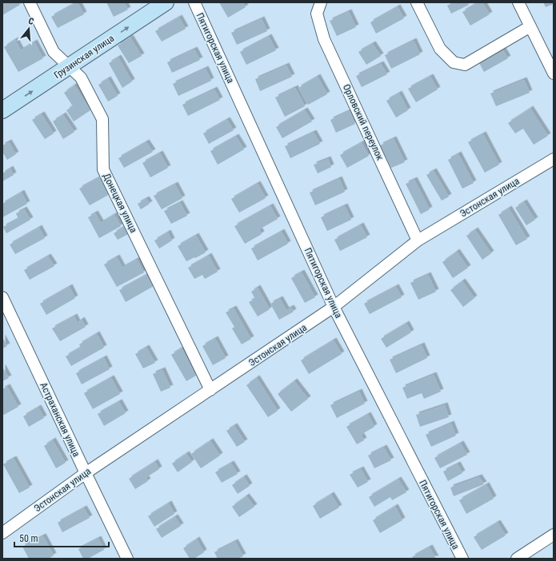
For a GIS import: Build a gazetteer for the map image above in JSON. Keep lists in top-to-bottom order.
{
  "streets": {
    "main road": ["Грузинская улица"],
    "street": [
      "Пятигорская улица",
      "Орловский переулок",
      "Эстонская улица",
      "Донецкая улица",
      "Астраханская улица"
    ]
  },
  "crossings": [
    ["Пятигорская улица", "Эстонская улица"],
    ["Грузинская улица", "Донецкая улица"],
    ["Орловский переулок", "Эстонская улица"],
    ["Эстонская улица", "Донецкая улица"],
    ["Эстонская улица", "Астраханская улица"]
  ],
  "one_way": ["Грузинская улица"],
  "scale_bar": "50 m",
  "north": "top"
}
